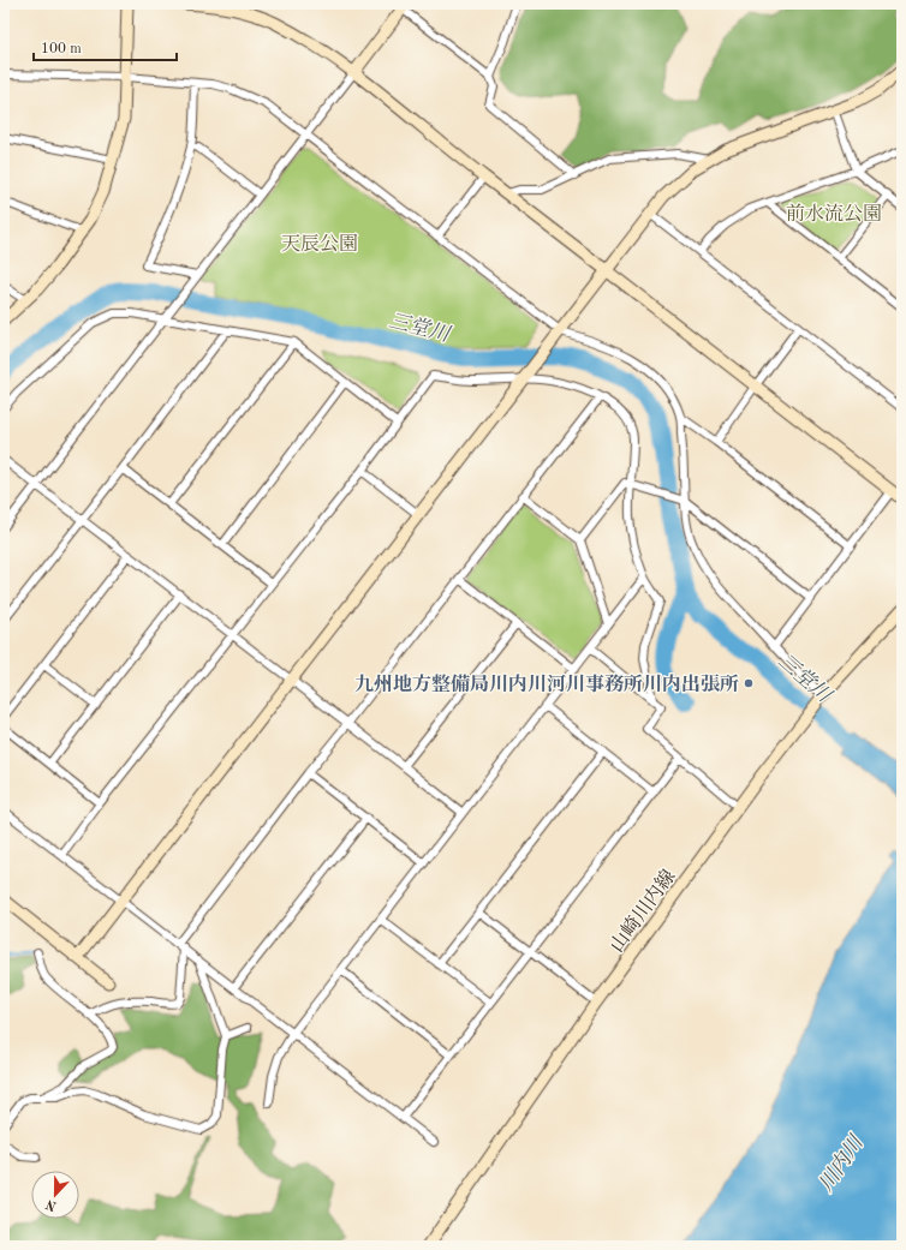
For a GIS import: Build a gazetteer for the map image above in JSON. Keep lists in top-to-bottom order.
{
  "streets": {
    "street": ["山崎川内線"]
  },
  "water": ["三堂川", "川内川"],
  "parks": ["前水流公園", "天辰公園"],
  "places": ["九州地方整備局川内川河川事務所川内出張所"],
  "scale_bar": "100 m",
  "north": "bottom"
}
